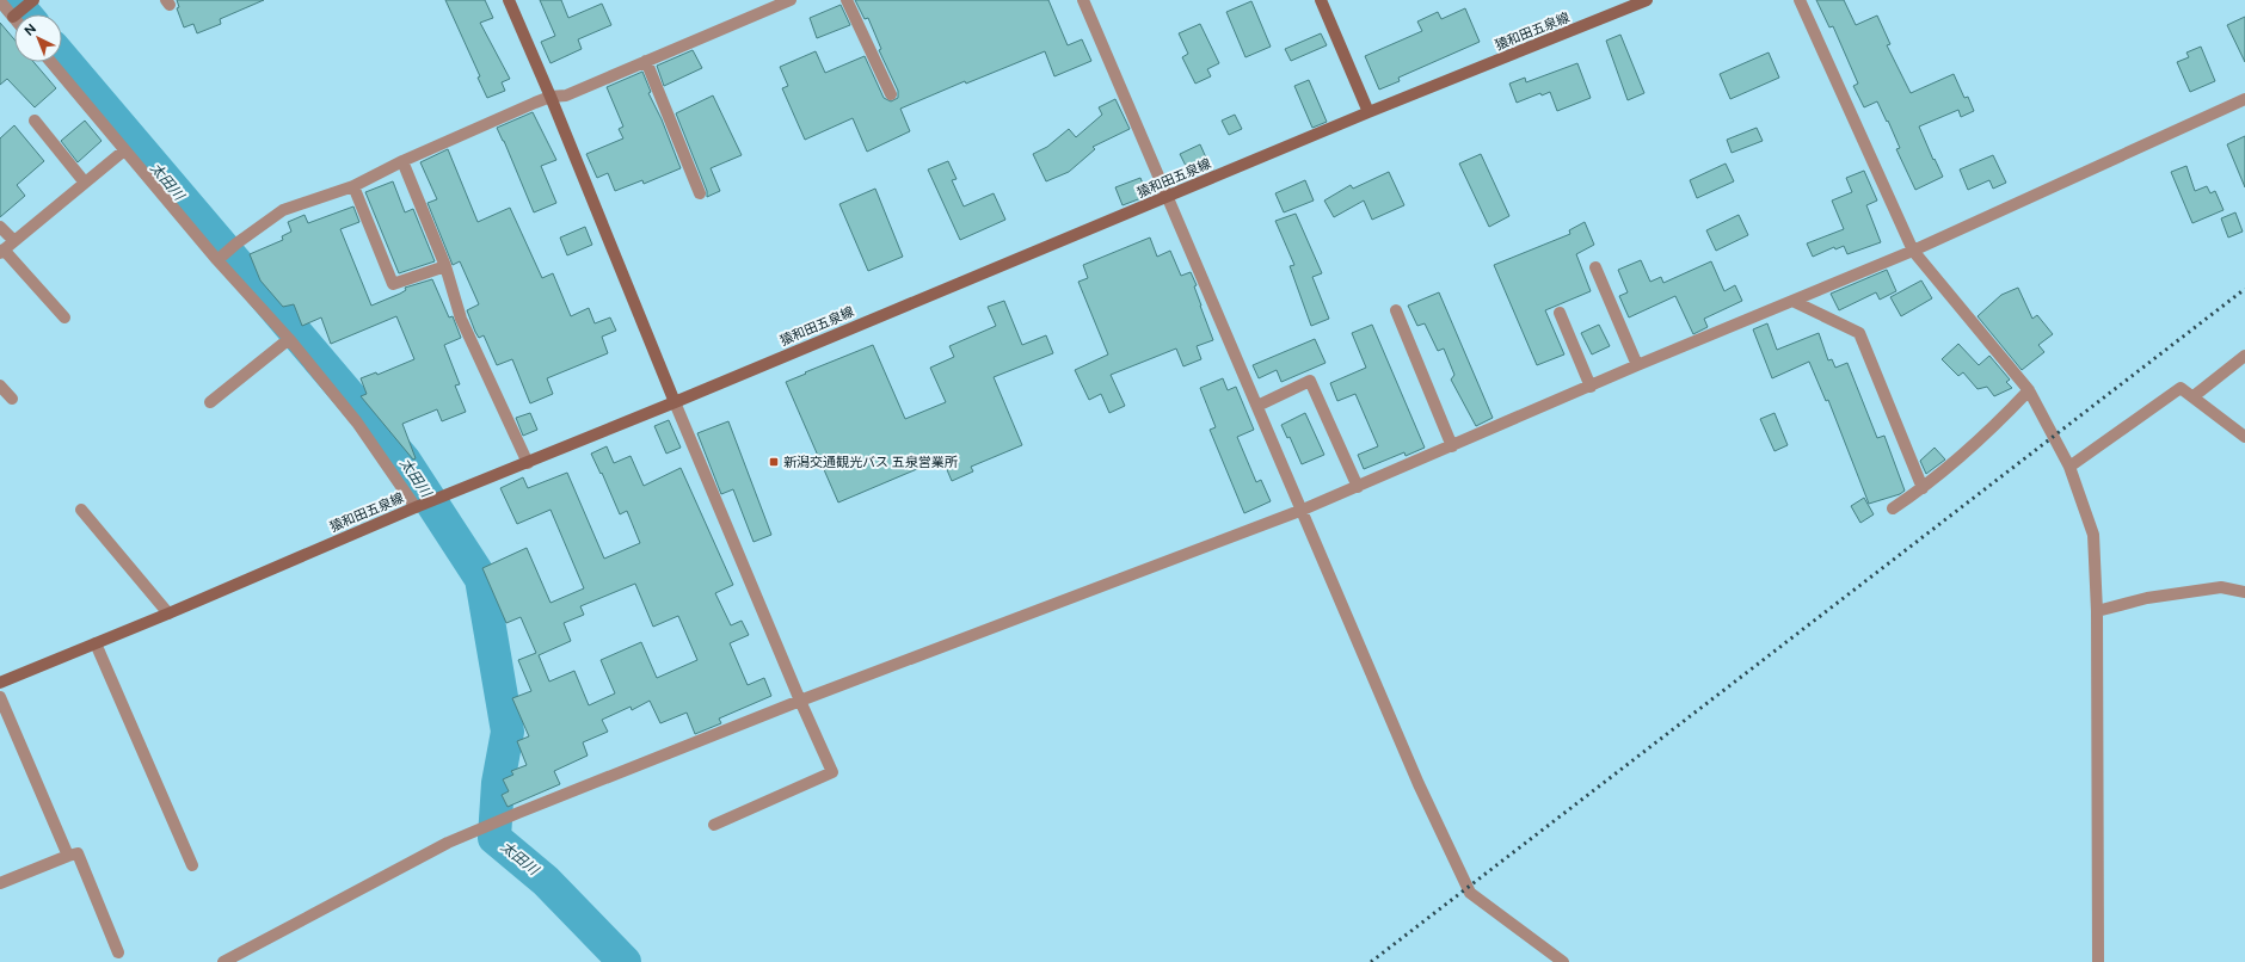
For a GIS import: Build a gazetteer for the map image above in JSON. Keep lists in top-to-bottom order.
{
  "streets": {
    "main road": ["猿和田五泉線"]
  },
  "water": ["太田川"],
  "places": {
    "transit": ["新潟交通観光バス 五泉営業所"]
  },
  "north": "top left"
}
